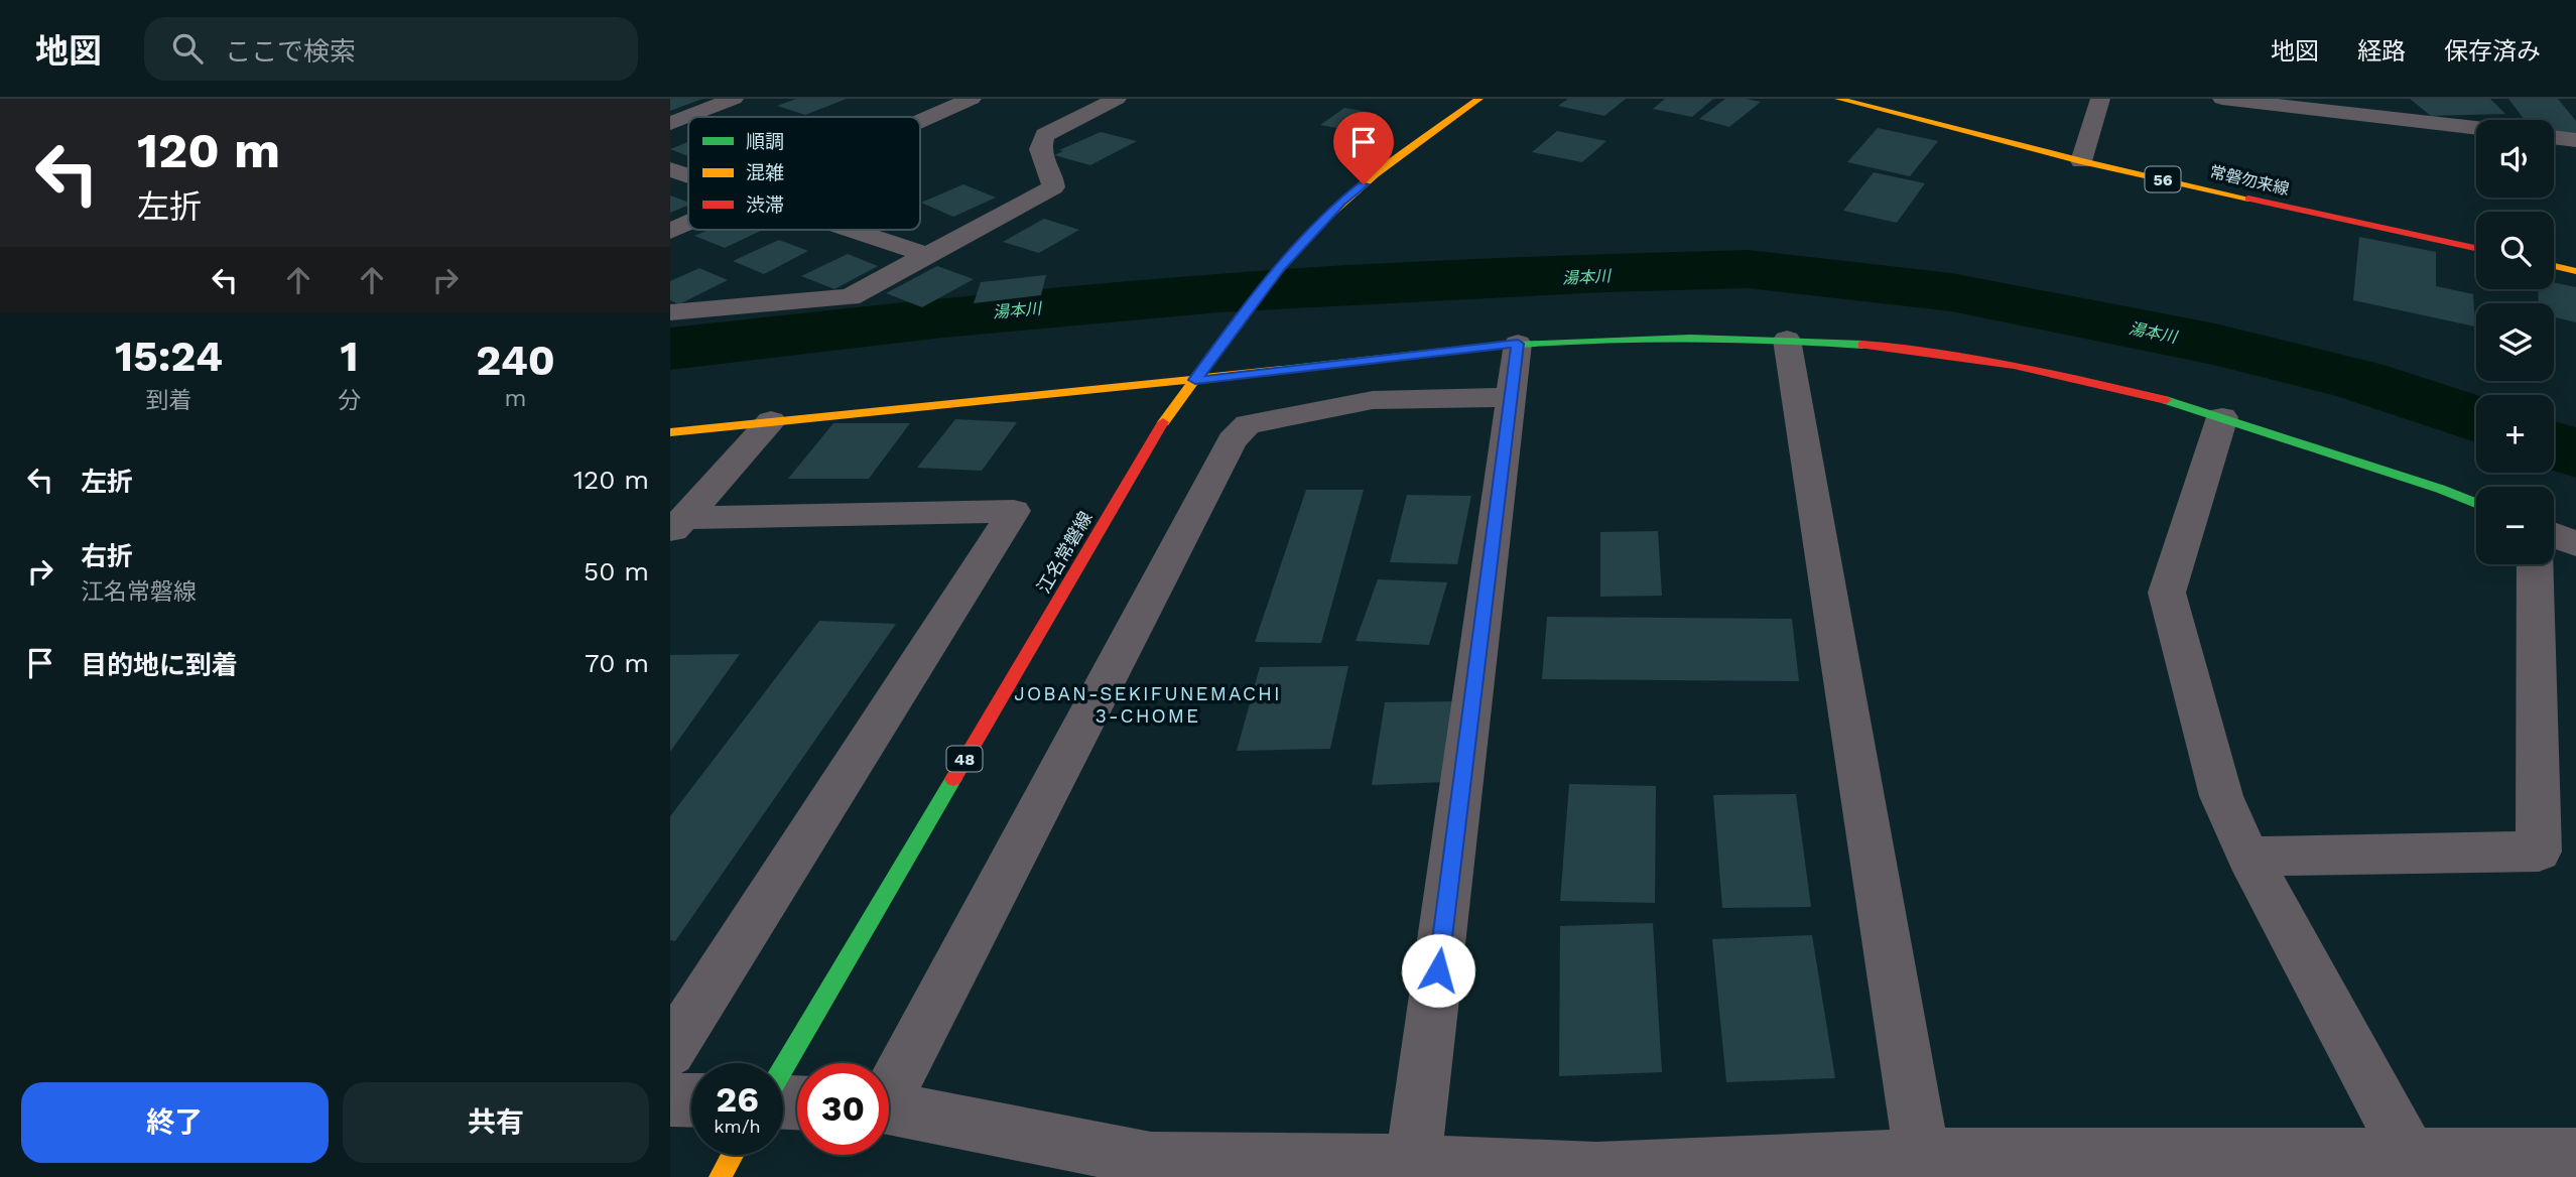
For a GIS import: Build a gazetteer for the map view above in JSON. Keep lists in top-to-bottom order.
{
  "streets": {
    "main road": [
      "56",
      "常磐勿来線",
      "江名常磐線",
      "48"
    ]
  },
  "districts": ["JOBAN-SEKIFUNEMACHI 3-CHOME"],
  "water": ["湯本川"],
  "legend": ["順調", "混雑", "渋滞"],
  "page": {
    "header": "地図",
    "search": "ここで検索",
    "nav": ["地図", "経路", "保存済み"],
    "turn": ["120 m", "左折"],
    "map_buttons": ["+", "−"],
    "eta": [
      "15:24",
      "到着",
      "1",
      "分",
      "240",
      "m"
    ],
    "list": [
      {
        "name": "左折",
        "value": "120 m"
      },
      {
        "name": "右折",
        "note": "江名常磐線",
        "value": "50 m"
      },
      {
        "name": "目的地に到着",
        "value": "70 m"
      }
    ],
    "speed": "26 km/h",
    "limit": "30",
    "buttons": ["終了", "共有"]
  }
}
